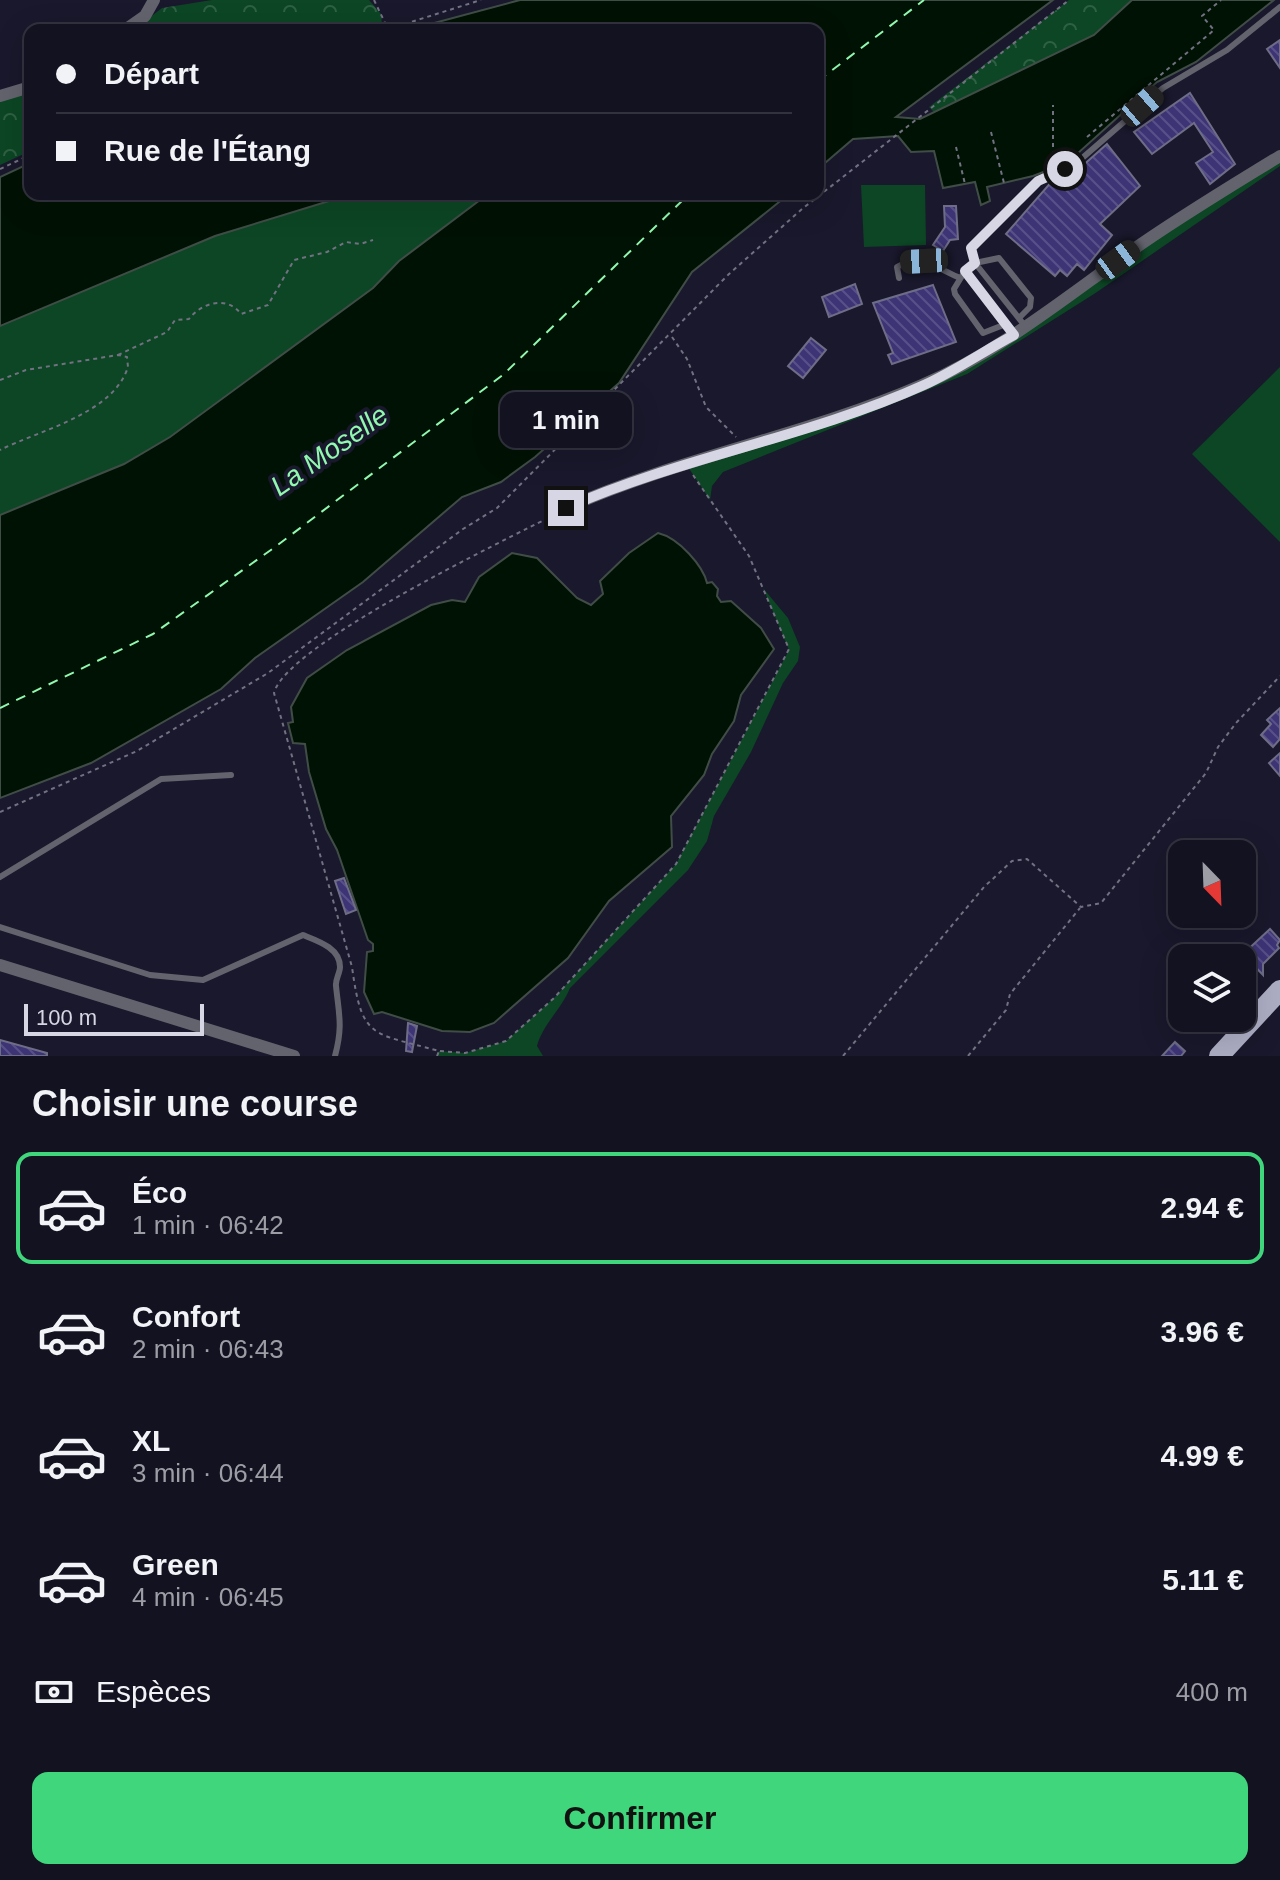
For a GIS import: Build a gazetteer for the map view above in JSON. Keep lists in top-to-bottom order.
{
  "water": ["La Moselle"],
  "scale_bar": "100 m",
  "north": "bottom right",
  "page": {
    "banner": ["Départ", "Rue de l'Étang"],
    "bubble": "1 min",
    "scale": "100 m",
    "heading": "Choisir une course",
    "list": [
      {
        "name": "Éco",
        "note": "1 min · 06:42",
        "value": "2.94 €"
      },
      {
        "name": "Confort",
        "note": "2 min · 06:43",
        "value": "3.96 €"
      },
      {
        "name": "XL",
        "note": "3 min · 06:44",
        "value": "4.99 €"
      },
      {
        "name": "Green",
        "note": "4 min · 06:45",
        "value": "5.11 €"
      }
    ],
    "pay": ["Espèces", "400 m"],
    "buttons": "Confirmer"
  }
}
